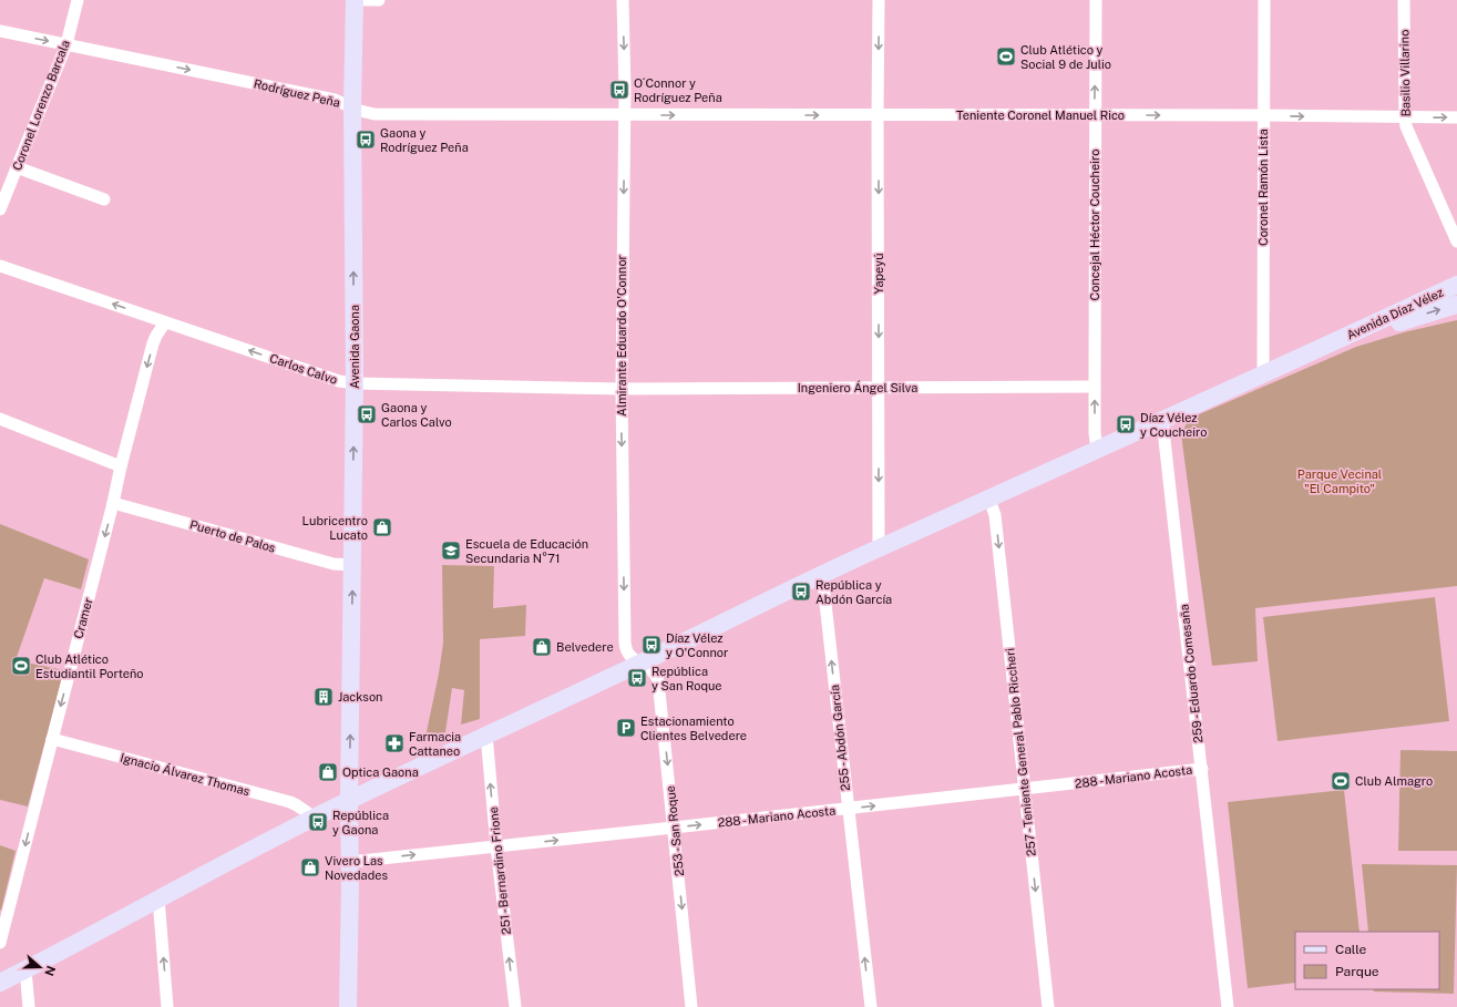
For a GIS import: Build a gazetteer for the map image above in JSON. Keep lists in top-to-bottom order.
{
  "streets": {
    "main road": ["Avenida Díaz Vélez", "Avenida Gaona"],
    "street": [
      "Basilio Villarino",
      "Rodríguez Peña",
      "Coronel Lorenzo Barcala",
      "Teniente Coronel Manuel Rico",
      "Coronel Ramón Lista",
      "Concejal Héctor Coucheiro",
      "Yapeyú",
      "Almirante Eduardo O'Connor",
      "Carlos Calvo",
      "Ingeniero Ángel Silva",
      "Puerto de Palos",
      "Cramer",
      "259 - Eduardo Comesaña",
      "255 - Abdón García",
      "257 - Teniente General Pablo Riccheri",
      "Ignacio Álvarez Thomas",
      "288 - Mariano Acosta",
      "253 - San Roque",
      "251 - Bernardino Frione"
    ]
  },
  "crossings": [
    ["Basilio Villarino", "Teniente Coronel Manuel Rico"],
    ["Rodríguez Peña", "Coronel Lorenzo Barcala"],
    ["Rodríguez Peña", "Teniente Coronel Manuel Rico"],
    ["Rodríguez Peña", "Almirante Eduardo O'Connor"],
    ["Rodríguez Peña", "Avenida Gaona"],
    ["Teniente Coronel Manuel Rico", "Coronel Ramón Lista"],
    ["Teniente Coronel Manuel Rico", "Concejal Héctor Coucheiro"],
    ["Teniente Coronel Manuel Rico", "Yapeyú"],
    ["Teniente Coronel Manuel Rico", "Almirante Eduardo O'Connor"],
    ["Concejal Héctor Coucheiro", "Ingeniero Ángel Silva"],
    ["Yapeyú", "Ingeniero Ángel Silva"],
    ["Almirante Eduardo O'Connor", "Carlos Calvo"],
    ["Almirante Eduardo O'Connor", "Ingeniero Ángel Silva"],
    ["Almirante Eduardo O'Connor", "253 - San Roque"],
    ["Avenida Gaona", "Carlos Calvo"],
    ["Avenida Gaona", "Puerto de Palos"],
    ["Avenida Gaona", "288 - Mariano Acosta"],
    ["Carlos Calvo", "Ingeniero Ángel Silva"],
    ["Carlos Calvo", "Cramer"],
    ["Puerto de Palos", "Cramer"],
    ["Cramer", "Ignacio Álvarez Thomas"],
    ["259 - Eduardo Comesaña", "288 - Mariano Acosta"],
    ["255 - Abdón García", "288 - Mariano Acosta"],
    ["257 - Teniente General Pablo Riccheri", "288 - Mariano Acosta"],
    ["288 - Mariano Acosta", "253 - San Roque"],
    ["288 - Mariano Acosta", "251 - Bernardino Frione"]
  ],
  "one_way": [
    "Rodríguez Peña",
    "Teniente Coronel Manuel Rico",
    "Concejal Héctor Coucheiro",
    "Yapeyú",
    "Almirante Eduardo O'Connor",
    "Avenida Gaona",
    "Carlos Calvo",
    "Cramer",
    "255 - Abdón García",
    "257 - Teniente General Pablo Riccheri",
    "288 - Mariano Acosta",
    "253 - San Roque",
    "251 - Bernardino Frione"
  ],
  "parks": ["Parque Vecinal \"El Campito\""],
  "places": {
    "sports": ["Club Atlético y Social 9 de Julio", "Club Atlético Estudiantil Porteño", "Club Almagro"],
    "bus stop": [
      "O´Connor y Rodríguez Peña",
      "Gaona y Rodríguez Peña",
      "Gaona y Carlos Calvo",
      "Díaz Vélez y Coucheiro",
      "República y Abdón García",
      "Díaz Vélez y O'Connor",
      "República y San Roque",
      "República y Gaona"
    ],
    "shop": [
      "Lubricentro Lucato",
      "Belvedere",
      "Optica Gaona",
      "Vivero Las Novedades"
    ],
    "school or university": ["Escuela de Educación Secundaria N°71"],
    "building": ["Jackson"],
    "parking": ["Estacionamiento Clientes Belvedere"],
    "pharmacy": ["Farmacia Cattaneo"]
  },
  "legend": ["Calle", "Parque"],
  "north": "right"
}
